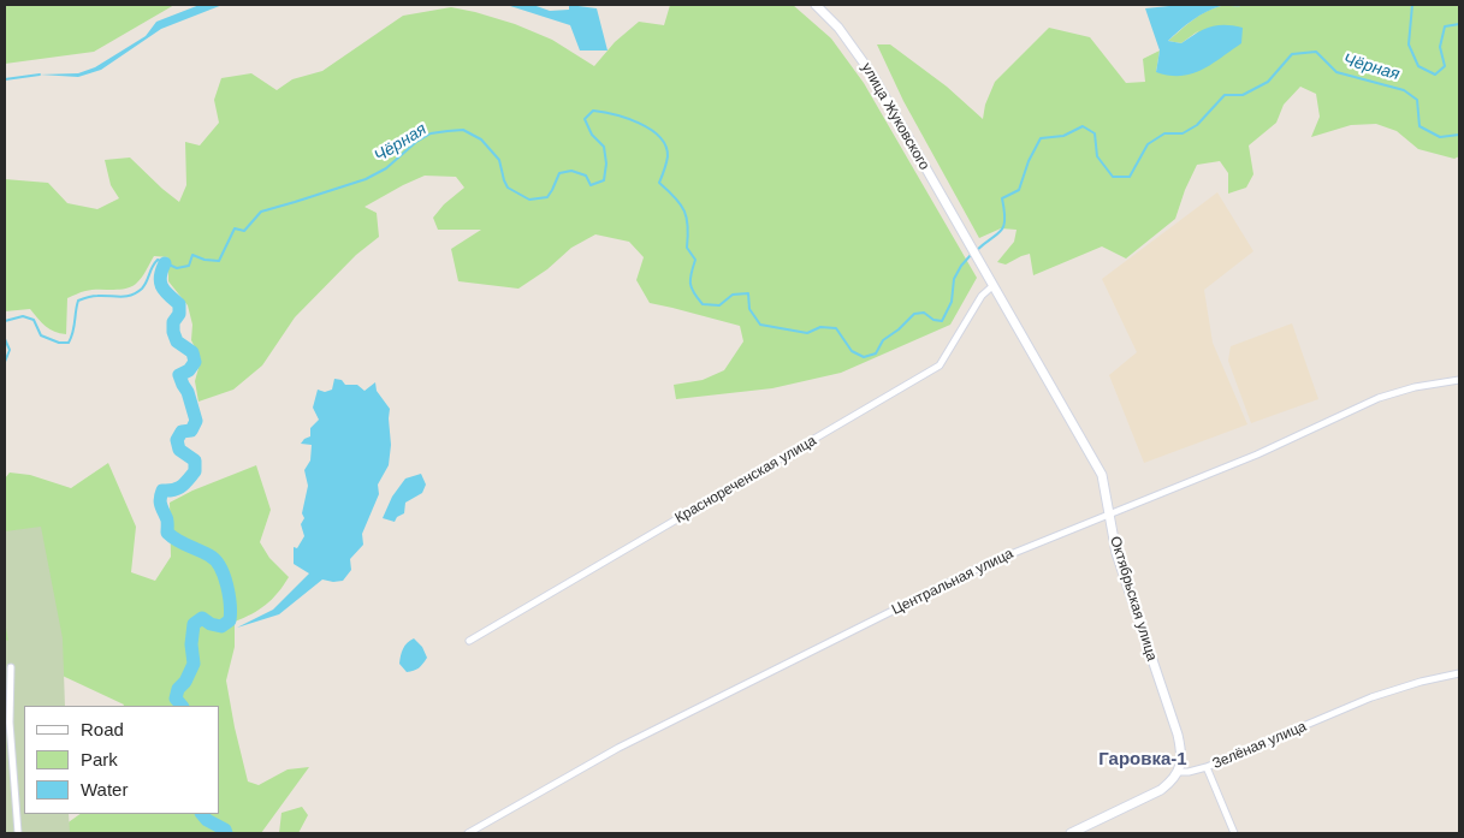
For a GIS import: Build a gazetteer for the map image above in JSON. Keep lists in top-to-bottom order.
{
  "streets": {
    "main road": ["улица Жуковского", "Октябрьская улица"],
    "street": ["Краснореченская улица", "Центральная улица", "Зелёная улица"]
  },
  "crossings": [
    ["улица Жуковского", "Октябрьская улица"],
    ["Краснореченская улица", "Октябрьская улица"],
    ["Центральная улица", "Октябрьская улица"],
    ["Октябрьская улица", "Зелёная улица"]
  ],
  "districts": ["Гаровка-1"],
  "water": ["Чёрная"],
  "legend": ["Road", "Park", "Water"]
}
